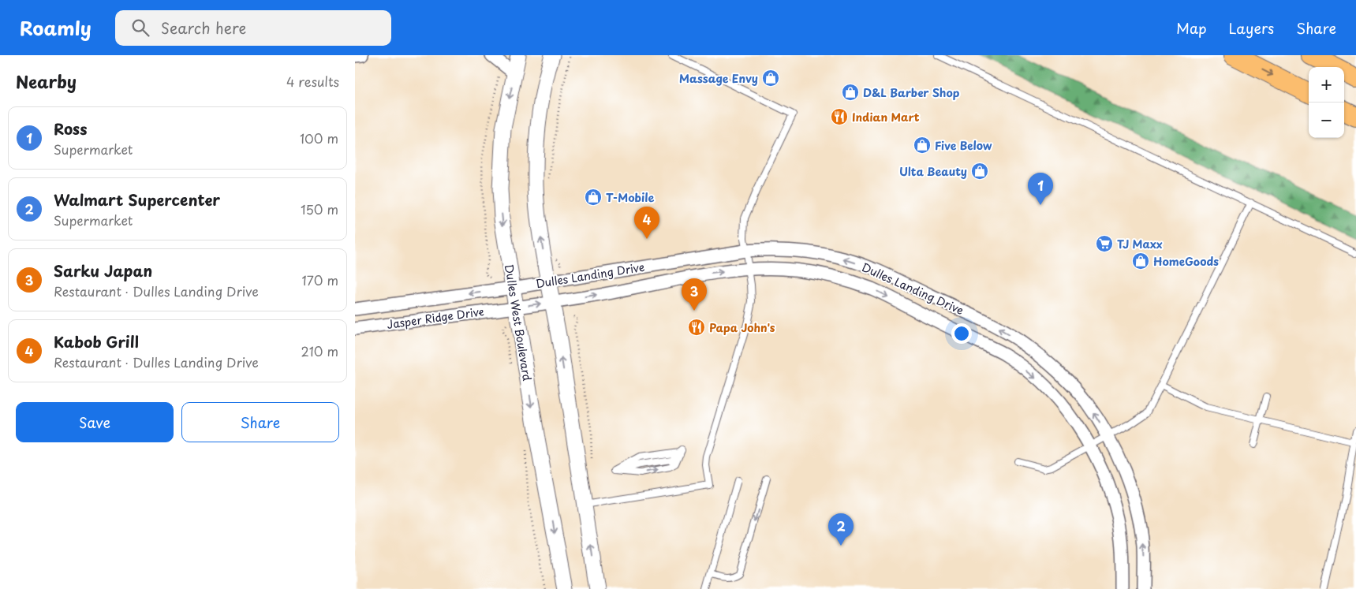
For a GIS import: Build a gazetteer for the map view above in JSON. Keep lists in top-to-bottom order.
{
  "streets": {
    "street": ["Dulles Landing Drive", "Jasper Ridge Drive", "Dulles West Boulevard"]
  },
  "crossings": [
    ["Dulles Landing Drive", "Jasper Ridge Drive"],
    ["Dulles Landing Drive", "Dulles West Boulevard"],
    ["Jasper Ridge Drive", "Dulles West Boulevard"]
  ],
  "places": {
    "shop": [
      "Massage Envy",
      "D&L Barber Shop",
      "Five Below",
      "Ulta Beauty",
      "T-Mobile",
      "HomeGoods"
    ],
    "restaurant": ["Indian Mart", "Papa John's"],
    "supermarket": ["TJ Maxx"]
  },
  "page": {
    "header": "Roamly",
    "search": "Search here",
    "nav": ["Map", "Layers", "Share"],
    "heading": ["Nearby", "4 results"],
    "map_buttons": ["+", "−"],
    "list": [
      {
        "mark": "1",
        "name": "Ross",
        "note": "Supermarket",
        "value": "100 m"
      },
      {
        "mark": "2",
        "name": "Walmart Supercenter",
        "note": "Supermarket",
        "value": "150 m"
      },
      {
        "mark": "3",
        "name": "Sarku Japan",
        "note": "Restaurant · Dulles Landing Drive",
        "value": "170 m"
      },
      {
        "mark": "4",
        "name": "Kabob Grill",
        "note": "Restaurant · Dulles Landing Drive",
        "value": "210 m"
      }
    ],
    "pins": [
      "1",
      "4",
      "3",
      "2"
    ],
    "buttons": ["Save", "Share"]
  }
}
